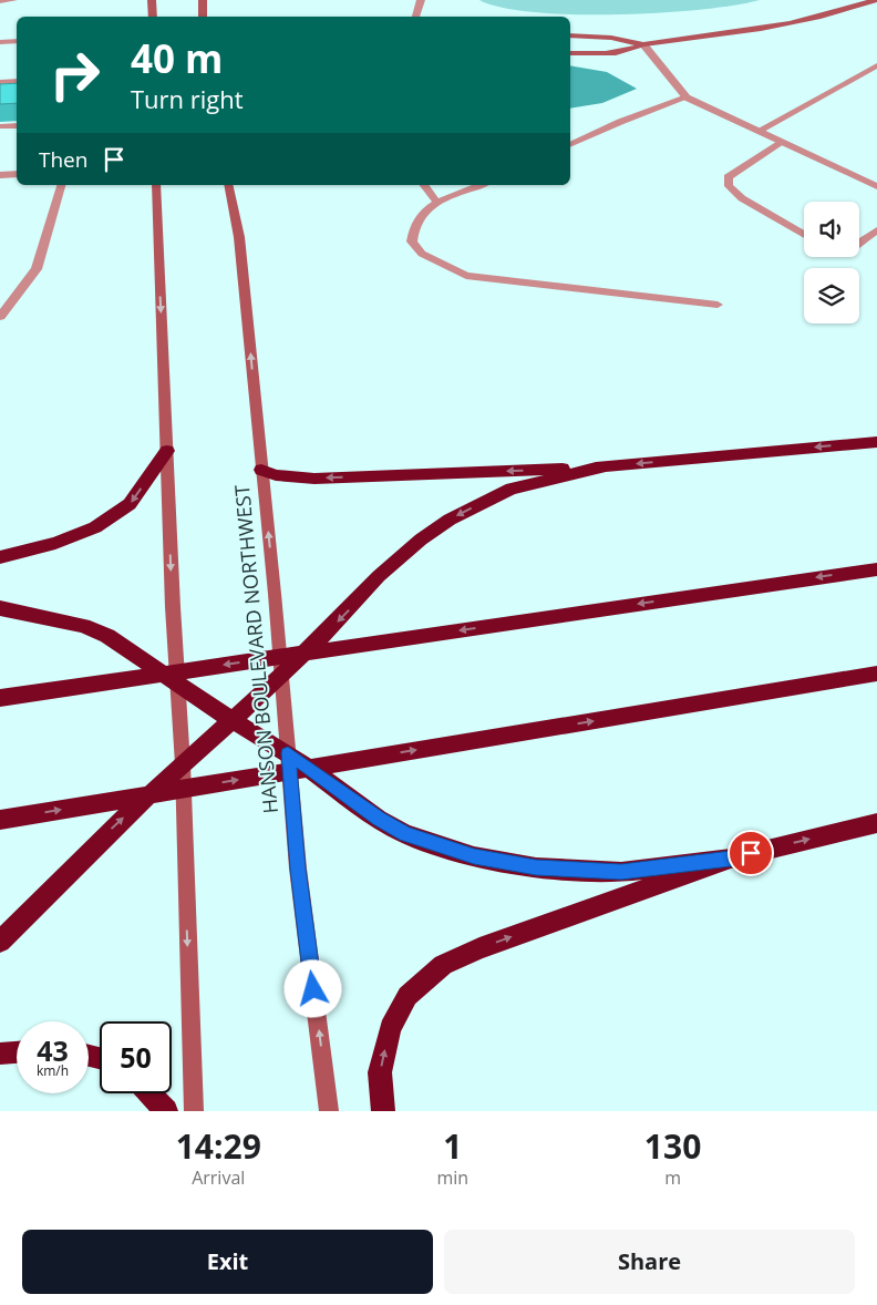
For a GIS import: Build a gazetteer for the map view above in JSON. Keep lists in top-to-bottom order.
{
  "streets": {
    "main road": ["HANSON BOULEVARD NORTHWEST"]
  },
  "page": {
    "turn": ["40 m", "Turn right"],
    "then": "Then",
    "speed": "43 km/h",
    "limit": "50",
    "eta": [
      "14:29",
      "Arrival",
      "1",
      "min",
      "130",
      "m"
    ],
    "buttons": ["Exit", "Share"]
  }
}
